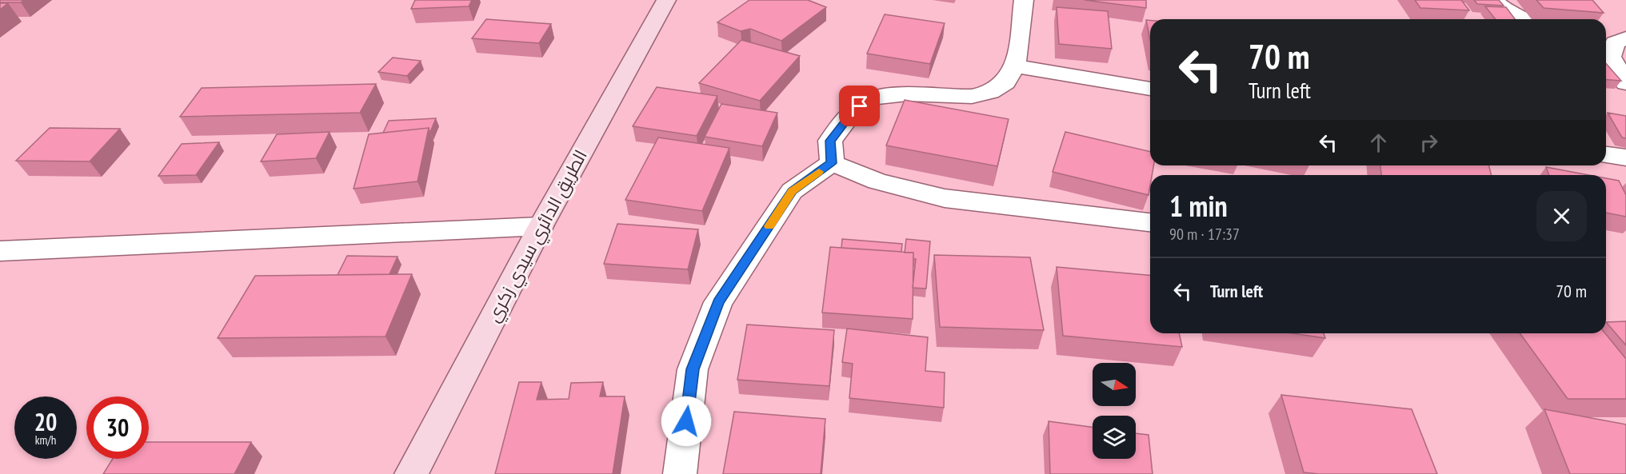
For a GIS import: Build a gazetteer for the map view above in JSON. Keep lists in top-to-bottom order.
{
  "streets": {
    "street": ["الطريق الدائري سيدي زكري"]
  },
  "north": "right",
  "page": {
    "turn": ["70 m", "Turn left"],
    "heading": ["1 min", "90 m · 17:37"],
    "list": [
      {
        "name": "Turn left",
        "value": "70 m"
      }
    ],
    "speed": "20 km/h",
    "limit": "30"
  }
}
